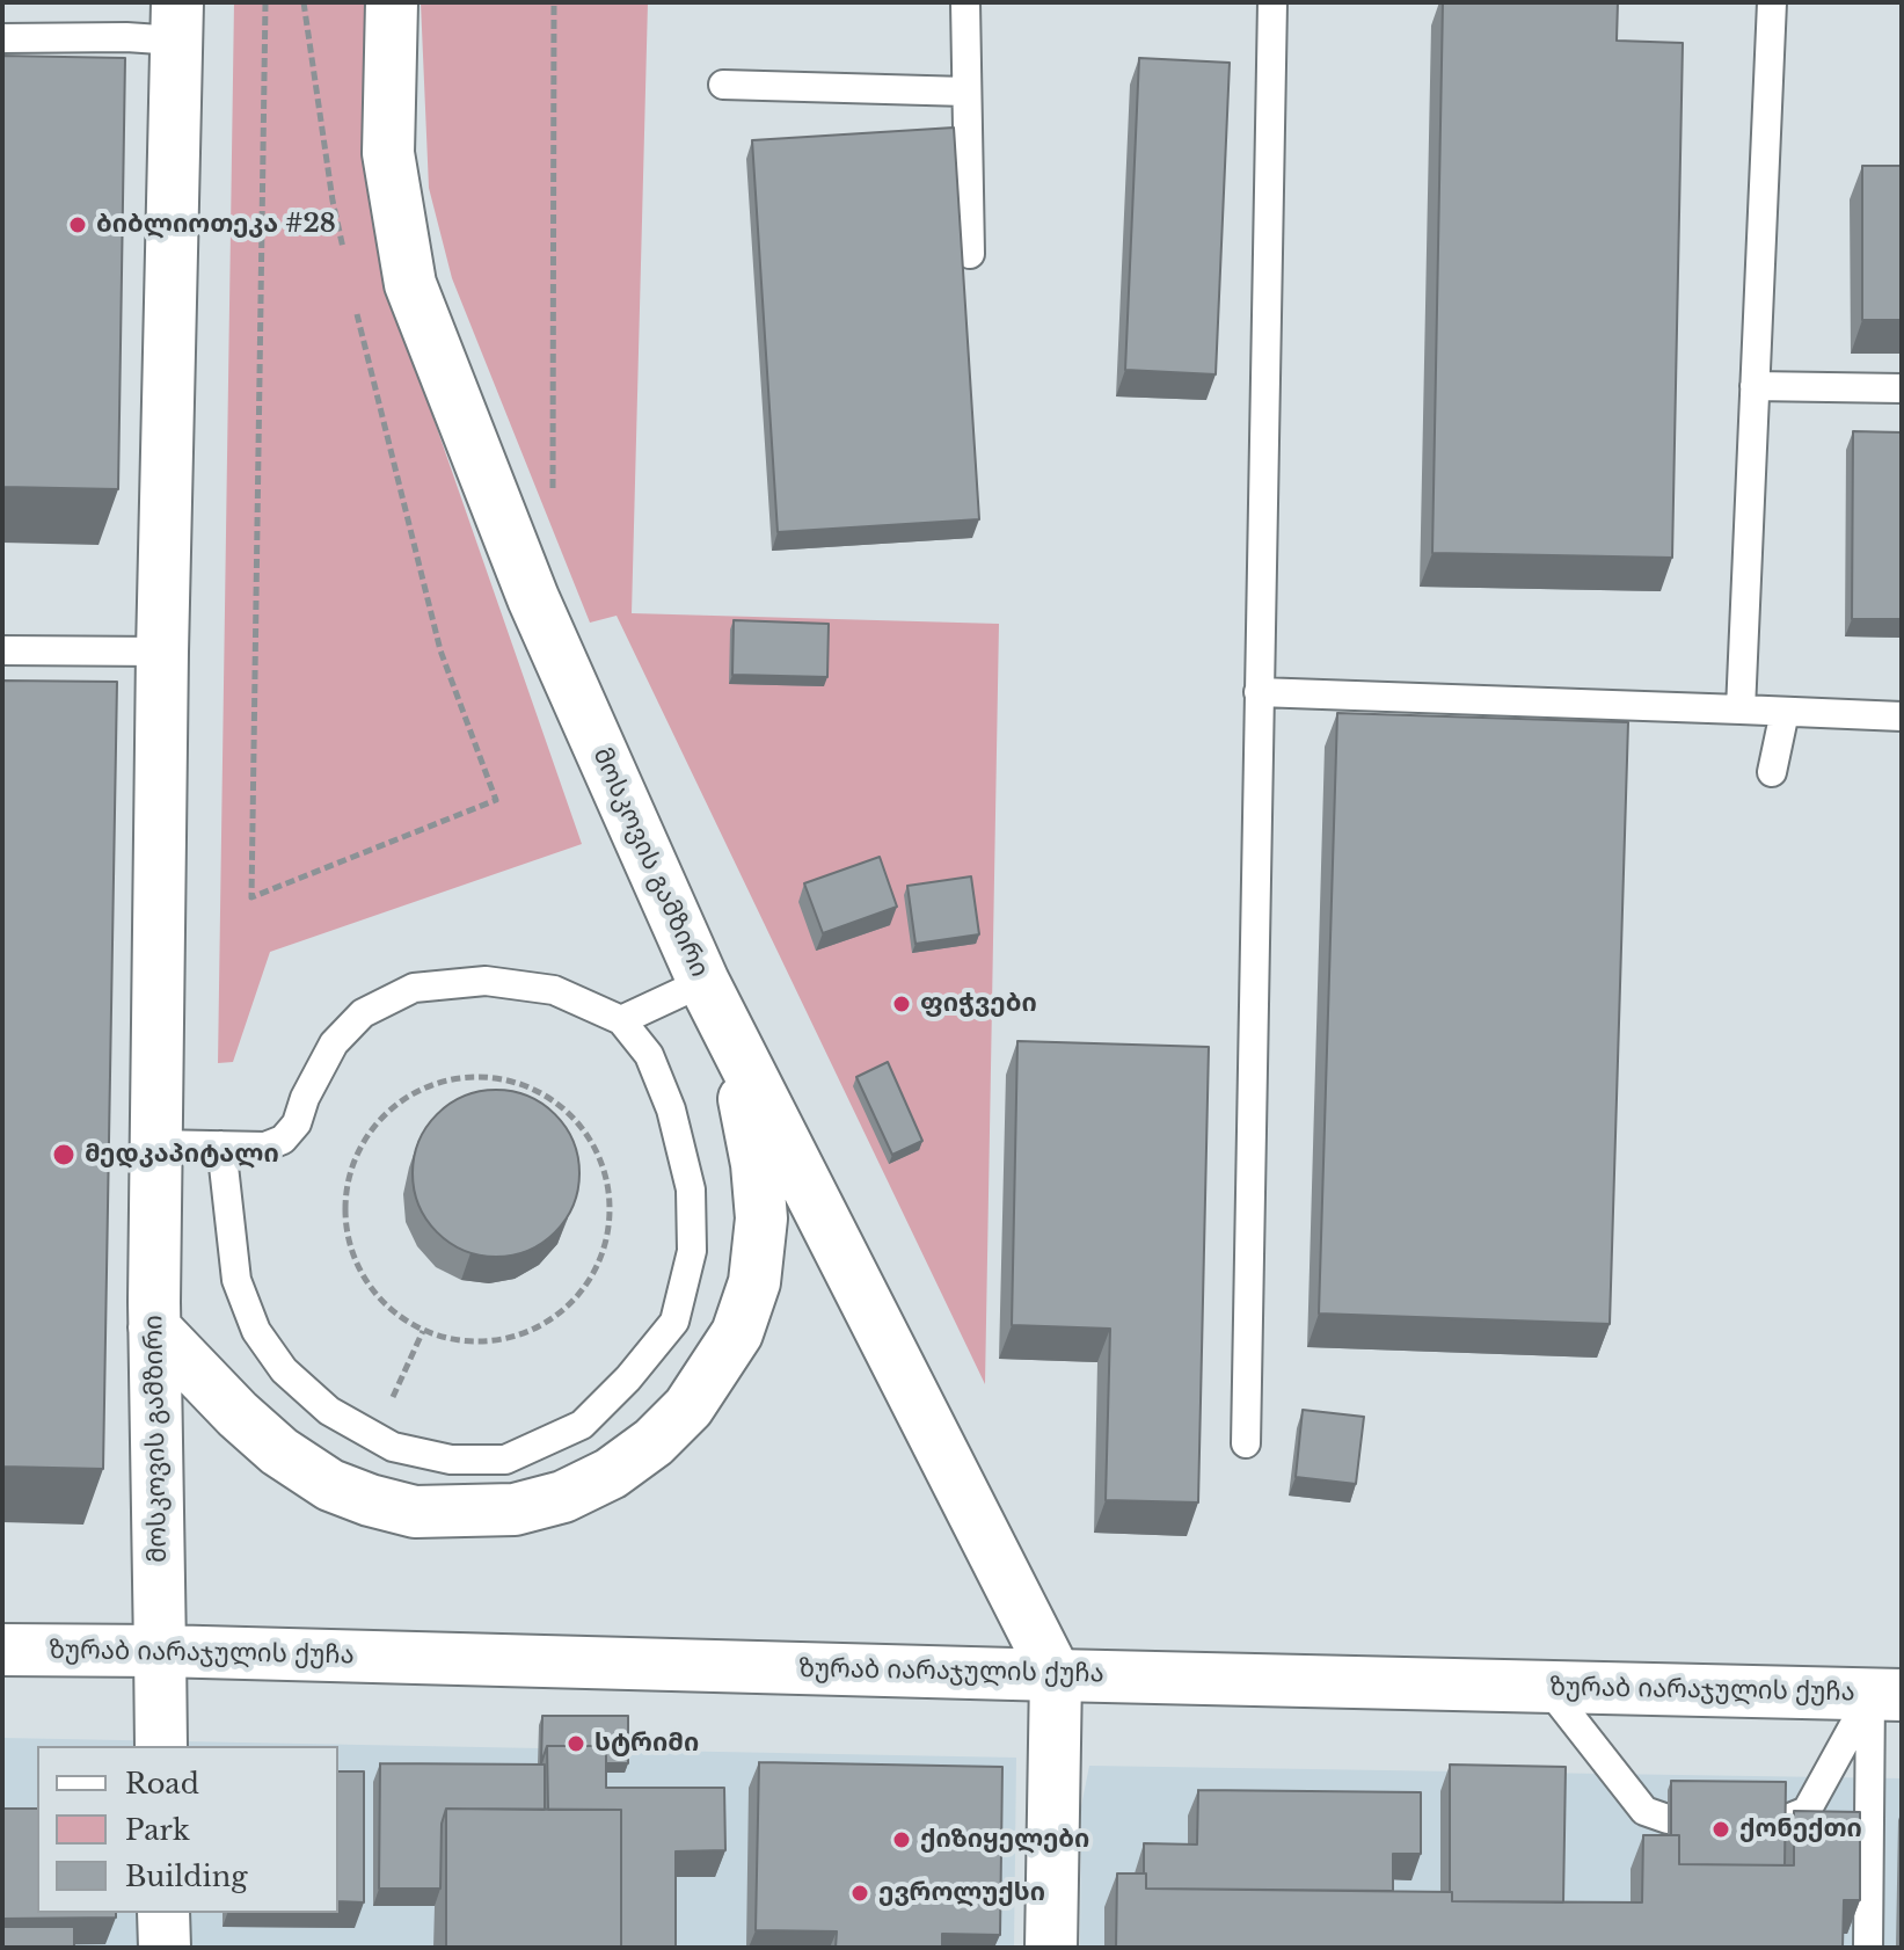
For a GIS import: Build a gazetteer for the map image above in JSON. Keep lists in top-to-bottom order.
{
  "streets": {
    "main road": ["მოსკოვის გამზირი", "ზურაბ იარაჯულის ქუჩა"]
  },
  "crossings": [
    ["მოსკოვის გამზირი", "ზურაბ იარაჯულის ქუჩა"]
  ],
  "places": [
    "ბიბლიოთეკა #28",
    "ფიჭვები",
    "მედკაპიტალი",
    "სტრიმი",
    "ქონექთი",
    "ქიზიყელები",
    "ევროლუქსი"
  ],
  "legend": ["Road", "Park", "Building"]
}
